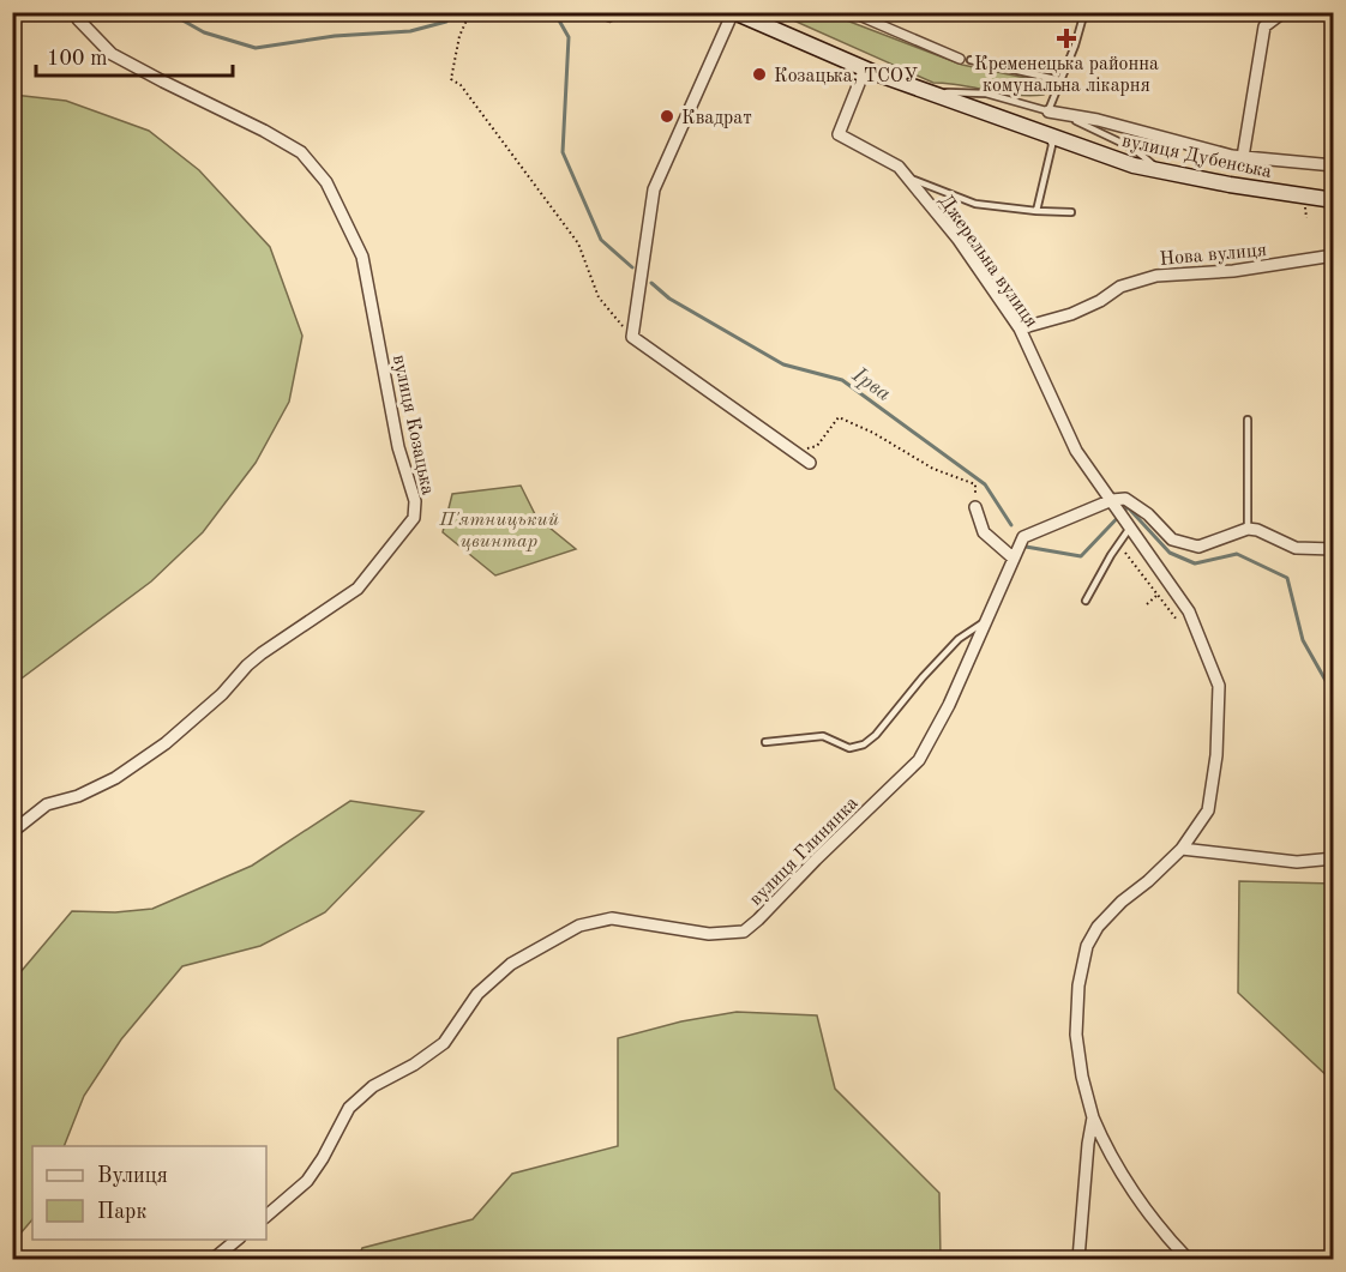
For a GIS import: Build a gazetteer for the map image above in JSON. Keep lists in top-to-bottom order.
{
  "streets": {
    "main road": ["вулиця Дубенська"],
    "street": [
      "Нова вулиця",
      "Джерельна вулиця",
      "вулиця Козацька",
      "вулиця Глинянка"
    ]
  },
  "crossings": [
    ["вулиця Дубенська", "Джерельна вулиця"],
    ["Нова вулиця", "Джерельна вулиця"],
    ["Джерельна вулиця", "вулиця Глинянка"]
  ],
  "water": ["Ірва"],
  "parks": ["П'ятницький цвинтар"],
  "places": {
    "health": ["Кременецька районна комунальна лікарня"],
    "other": ["Козацька, ТСОУ", "Квадрат"]
  },
  "legend": ["Вулиця", "Парк"],
  "scale_bar": "100 m"
}
